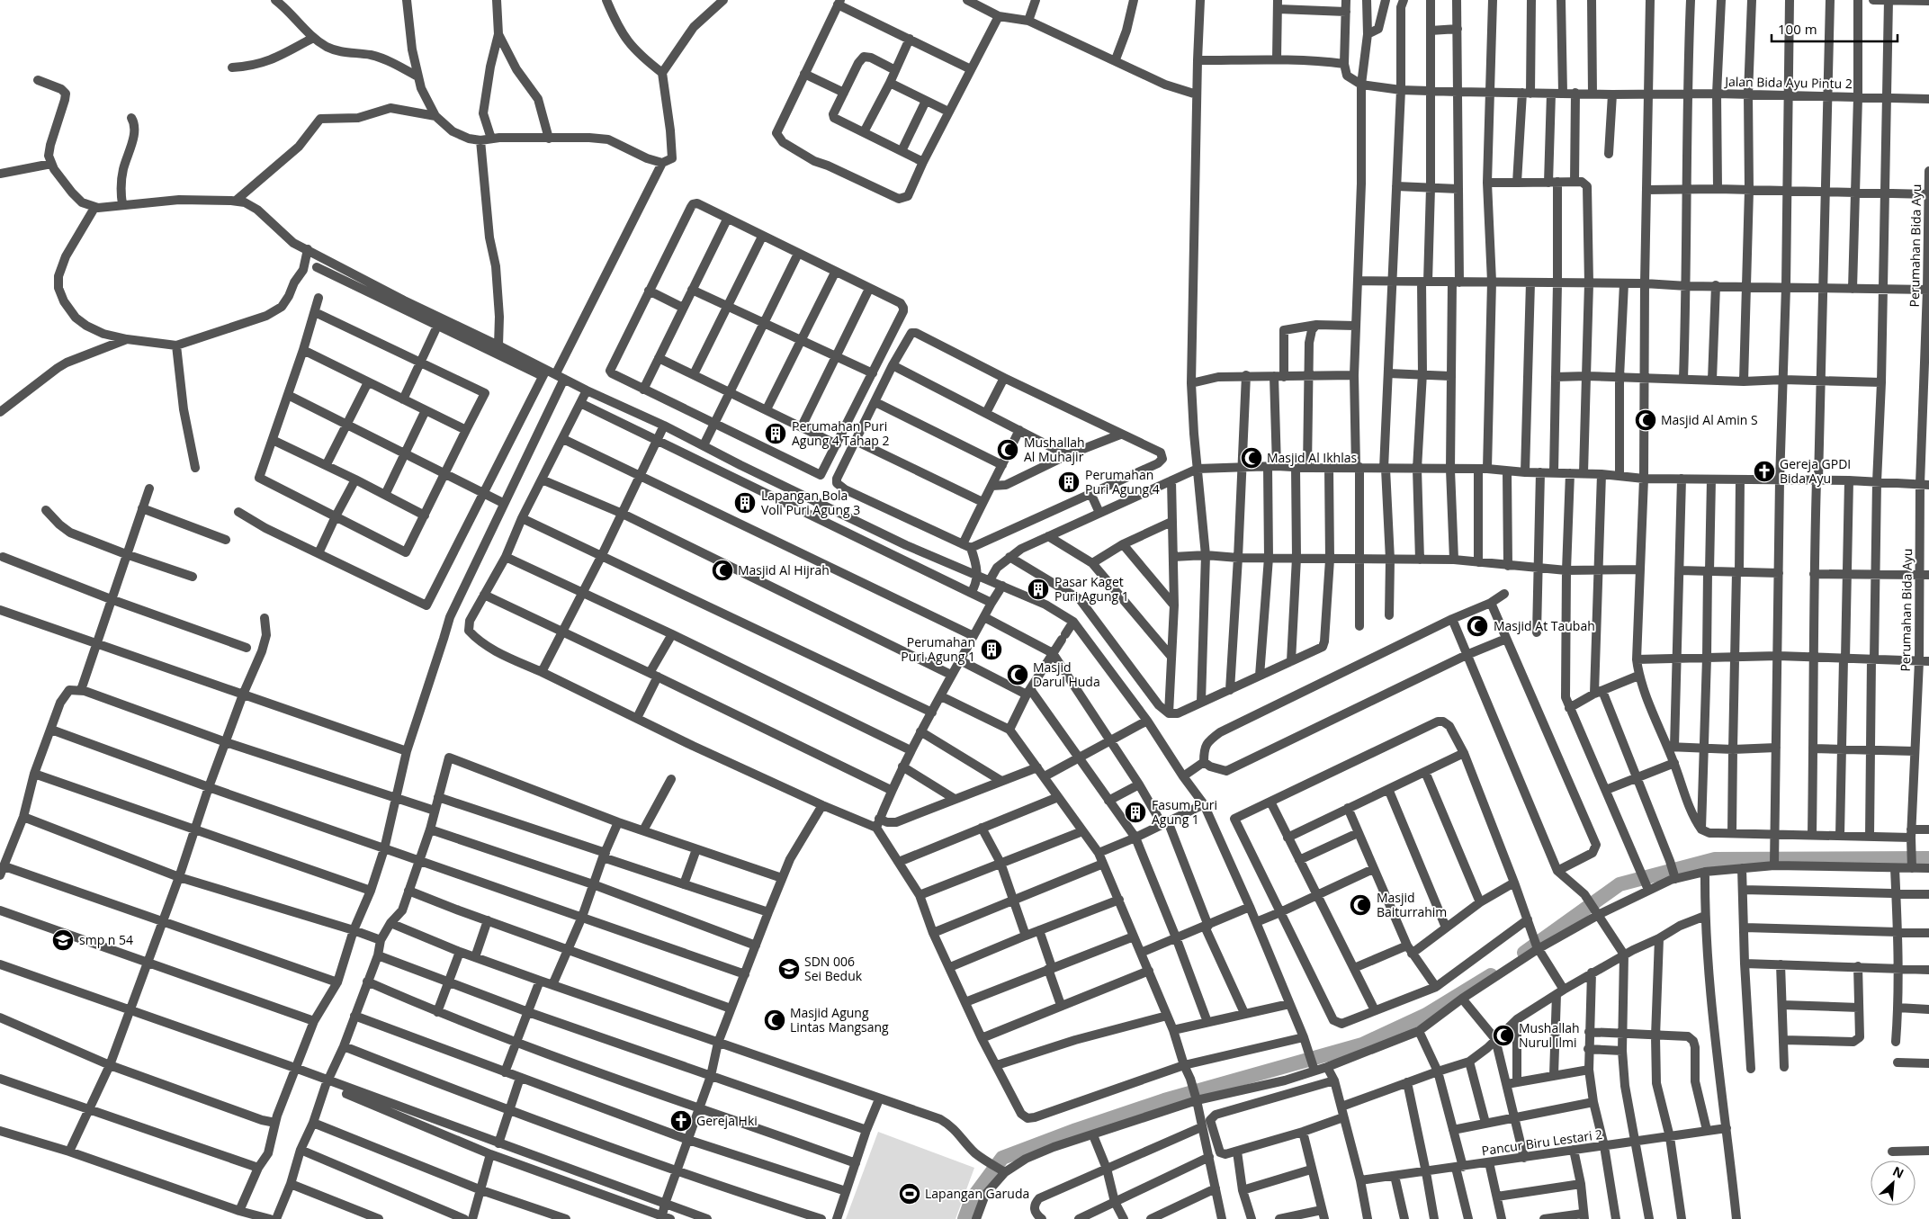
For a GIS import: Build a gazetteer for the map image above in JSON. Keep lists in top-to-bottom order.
{
  "streets": {
    "street": ["Jalan Bida Ayu Pintu 2", "Perumahan Bida Ayu", "Pancur Biru Lestari 2"]
  },
  "places": {
    "mosque": [
      "Masjid Al Amin S",
      "Mushallah Al Muhajir",
      "Masjid Al Ikhlas",
      "Masjid Al Hijrah",
      "Masjid At Taubah",
      "Masjid Darul Huda",
      "Masjid Baiturrahim",
      "Masjid Agung Lintas Mangsang",
      "Mushallah Nurul Ilmi"
    ],
    "building": [
      "Perumahan Puri Agung 4 Tahap 2",
      "Perumahan Puri Agung 4",
      "Lapangan Bola Voli Puri Agung 3",
      "Pasar Kaget Puri Agung 1",
      "Perumahan Puri Agung 1",
      "Fasum Puri Agung 1"
    ],
    "church": ["Gereja GPDI Bida Ayu", "Gereja Hki"],
    "school or university": ["smp n 54", "SDN 006 Sei Beduk"],
    "sports": ["Lapangan Garuda"]
  },
  "scale_bar": "100 m",
  "north": "top right"
}
